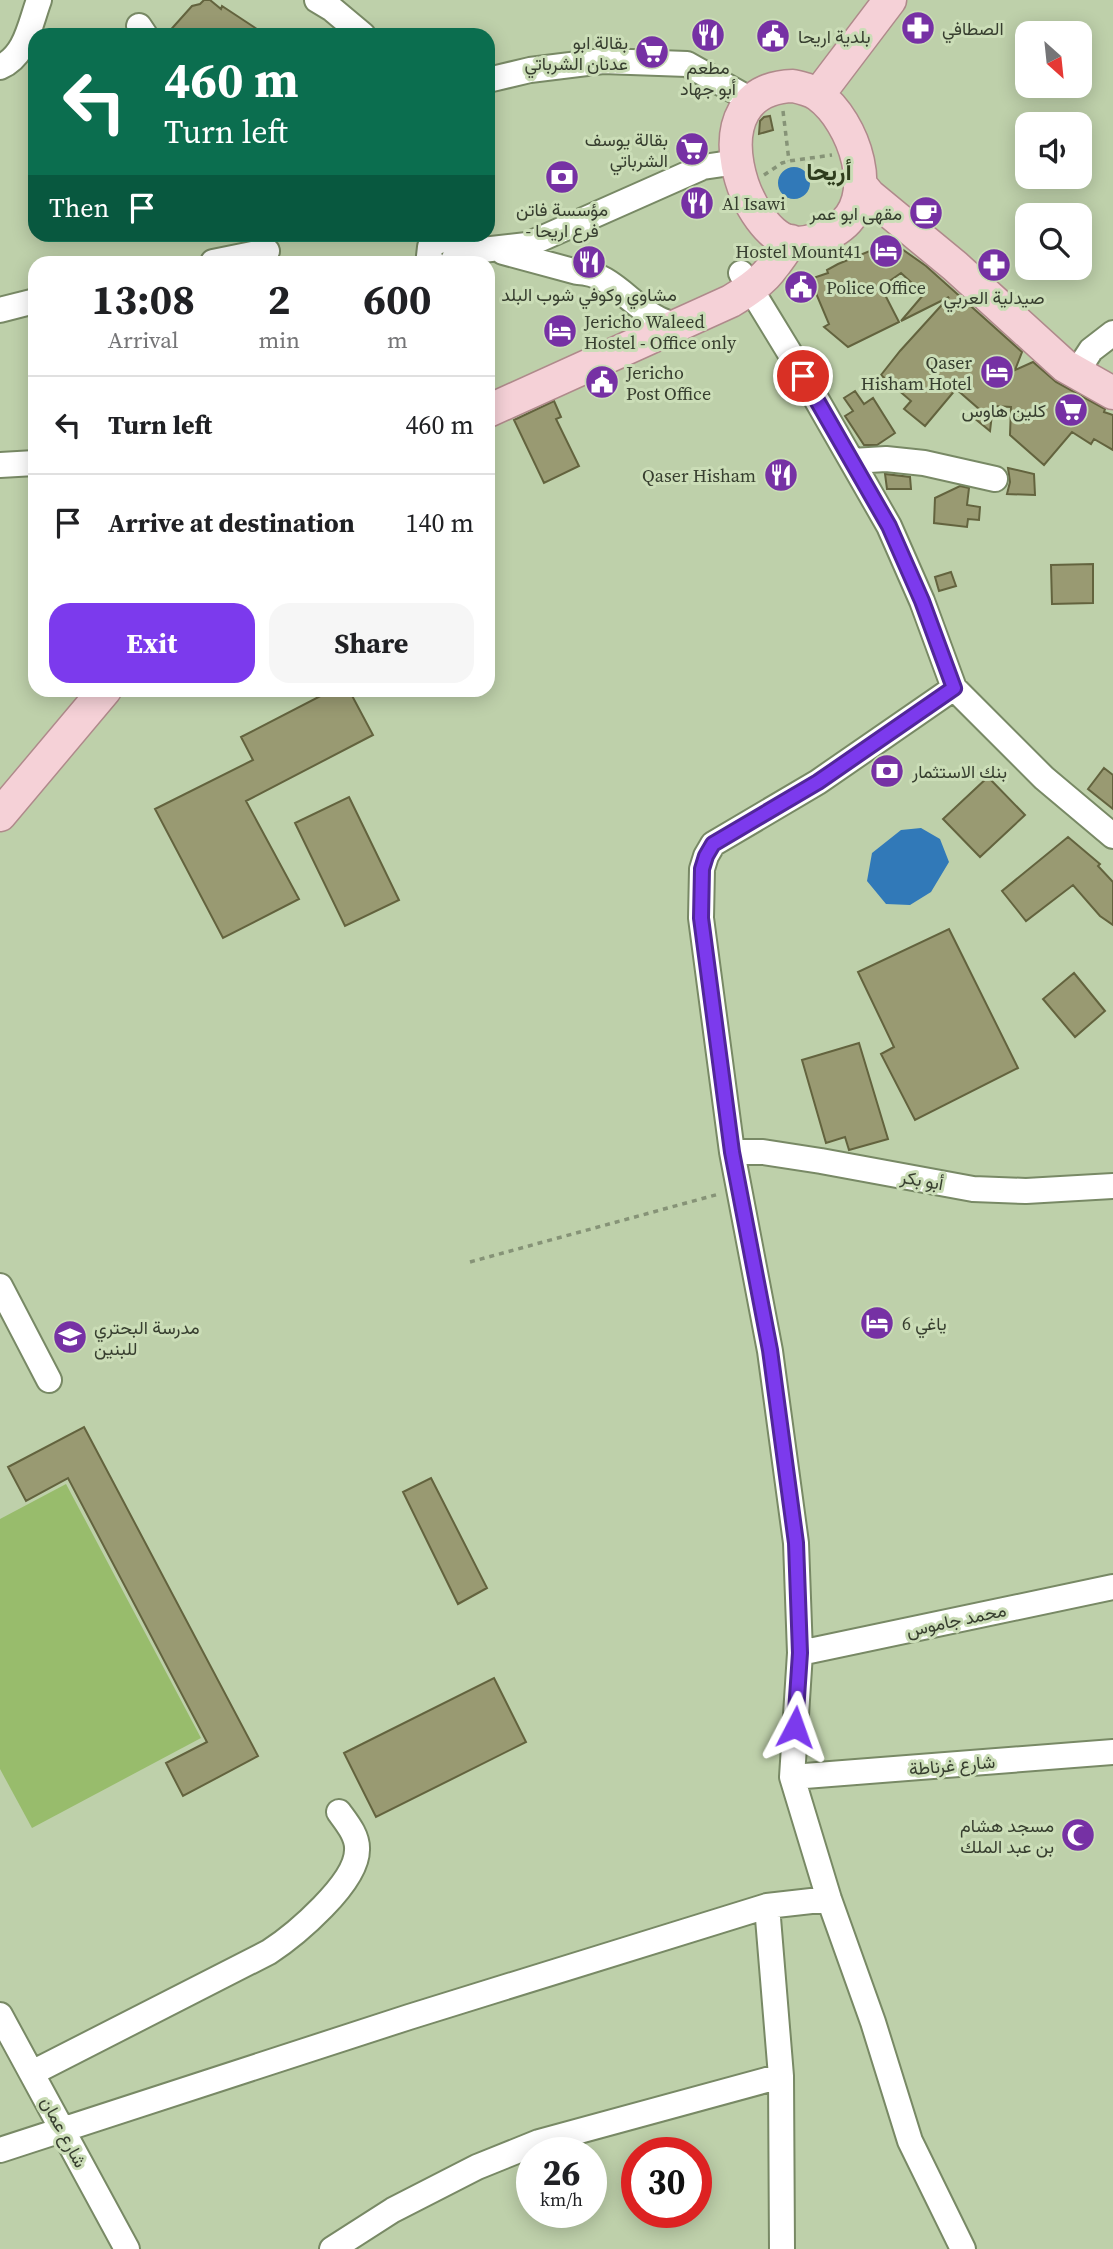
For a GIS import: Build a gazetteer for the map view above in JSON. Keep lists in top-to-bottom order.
{
  "streets": {
    "street": [
      "أبو بكر",
      "محمد جاموس",
      "شارع غرناطة",
      "شارع عمان"
    ]
  },
  "districts": ["أريحا"],
  "places": {
    "pharmacy": ["الصطافي", "صيدلية العربي"],
    "restaurant": [
      "مطعم أبو جهاد",
      "Al Isawi",
      "مشاوي وكوفي شوب البلد",
      "Qaser Hisham"
    ],
    "public building": ["بلدية اريحا", "Police Office", "Jericho Post Office"],
    "supermarket": ["بقالة ابو عدنان الشرباتي", "بقالة يوسف الشرباتي", "كلين هاوس"],
    "bank": ["مؤسسة فاتن - فرع اريحا", "بنك الاستثمار"],
    "cafe": ["مقهى ابو عمر"],
    "hotel": [
      "Hostel Mount41",
      "Jericho Waleed Hostel - Office only",
      "Qaser Hisham Hotel",
      "ياغي 6"
    ],
    "school or university": ["مدرسة البحتري للبنين"],
    "mosque": ["مسجد هشام بن عبد الملك"]
  },
  "north": "bottom right",
  "page": {
    "turn": ["460 m", "Turn left"],
    "then": "Then",
    "eta": [
      "13:08",
      "Arrival",
      "2",
      "min",
      "600",
      "m"
    ],
    "list": [
      {
        "name": "Turn left",
        "value": "460 m"
      },
      {
        "name": "Arrive at destination",
        "value": "140 m"
      }
    ],
    "buttons": ["Exit", "Share"],
    "speed": "26 km/h",
    "limit": "30"
  }
}
